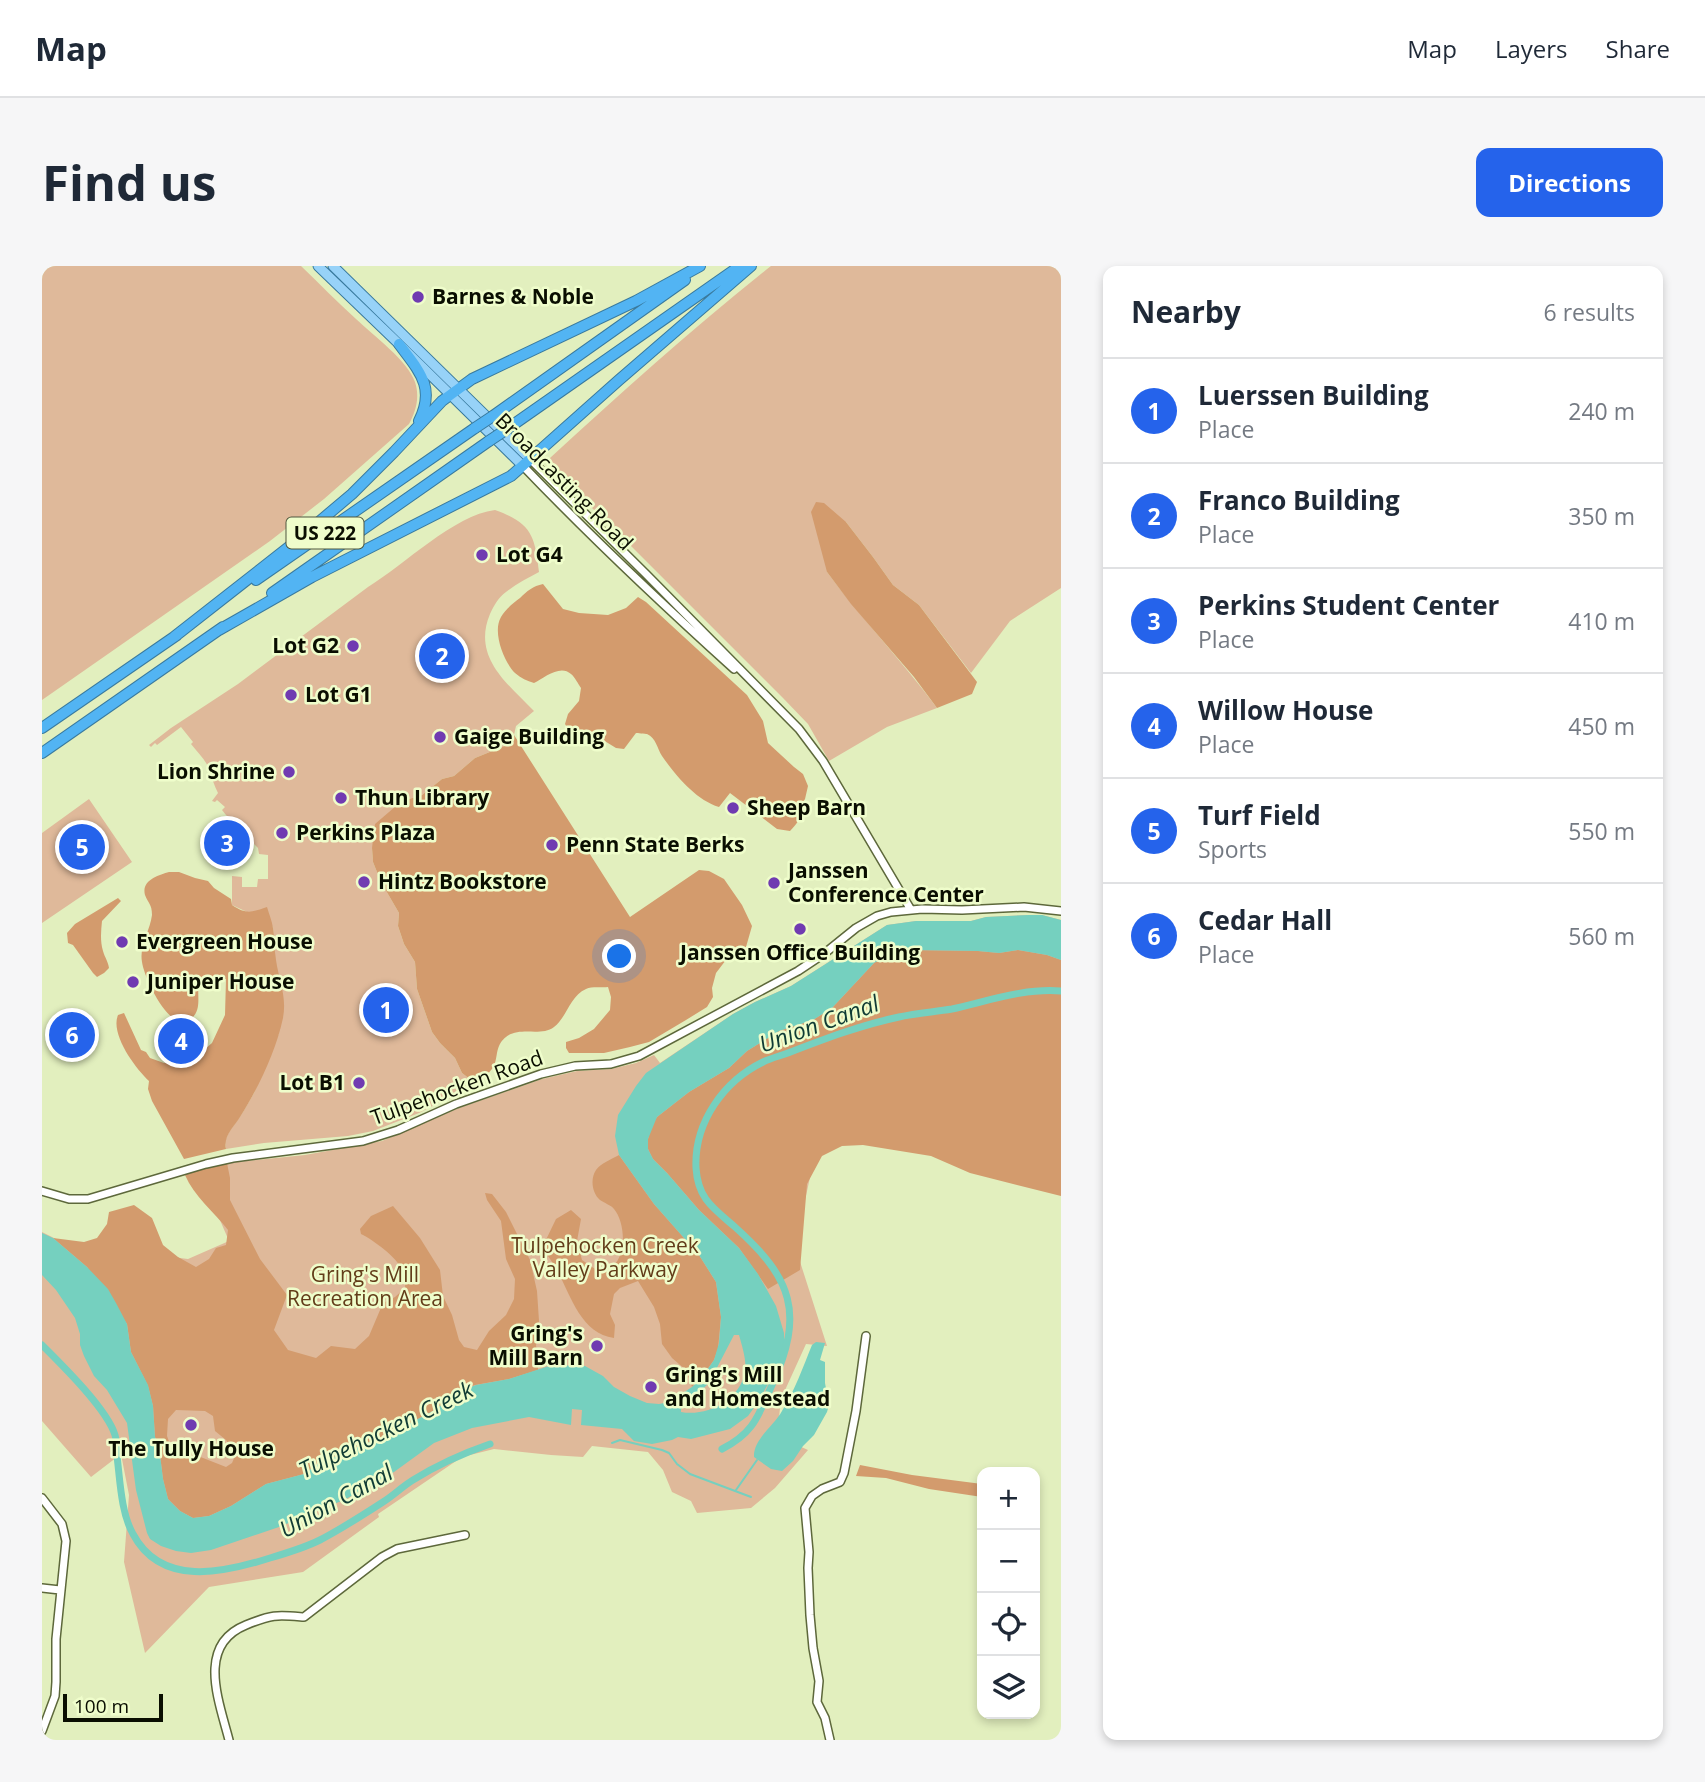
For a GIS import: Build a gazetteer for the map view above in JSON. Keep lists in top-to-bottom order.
{
  "streets": {
    "highway": ["US 222"],
    "main road": ["Broadcasting Road"],
    "street": ["Tulpehocken Road"]
  },
  "crossings": [
    ["Broadcasting Road", "Tulpehocken Road"]
  ],
  "water": ["Union Canal", "Tulpehocken Creek"],
  "parks": ["Tulpehocken Creek Valley Parkway", "Gring's Mill Recreation Area"],
  "places": [
    "Barnes & Noble",
    "Lot G4",
    "Lot G2",
    "Lot G1",
    "Gaige Building",
    "Lion Shrine",
    "Thun Library",
    "Sheep Barn",
    "Perkins Plaza",
    "Penn State Berks",
    "Hintz Bookstore",
    "Janssen Conference Center",
    "Janssen Office Building",
    "Evergreen House",
    "Juniper House",
    "Lot B1",
    "Gring's Mill Barn",
    "Gring's Mill and Homestead",
    "The Tully House"
  ],
  "scale_bar": "100 m",
  "page": {
    "header": "Map",
    "nav": ["Map", "Layers", "Share"],
    "buttons": "Directions",
    "title": "Find us",
    "heading": ["Nearby", "6 results"],
    "list": [
      {
        "mark": "1",
        "name": "Luerssen Building",
        "note": "Place",
        "value": "240 m"
      },
      {
        "mark": "2",
        "name": "Franco Building",
        "note": "Place",
        "value": "350 m"
      },
      {
        "mark": "3",
        "name": "Perkins Student Center",
        "note": "Place",
        "value": "410 m"
      },
      {
        "mark": "4",
        "name": "Willow House",
        "note": "Place",
        "value": "450 m"
      },
      {
        "mark": "5",
        "name": "Turf Field",
        "note": "Sports",
        "value": "550 m"
      },
      {
        "mark": "6",
        "name": "Cedar Hall",
        "note": "Place",
        "value": "560 m"
      }
    ],
    "pins": [
      "2",
      "3",
      "5",
      "1",
      "6",
      "4"
    ],
    "map_buttons": ["+", "−"],
    "scale": "100 m"
  }
}
